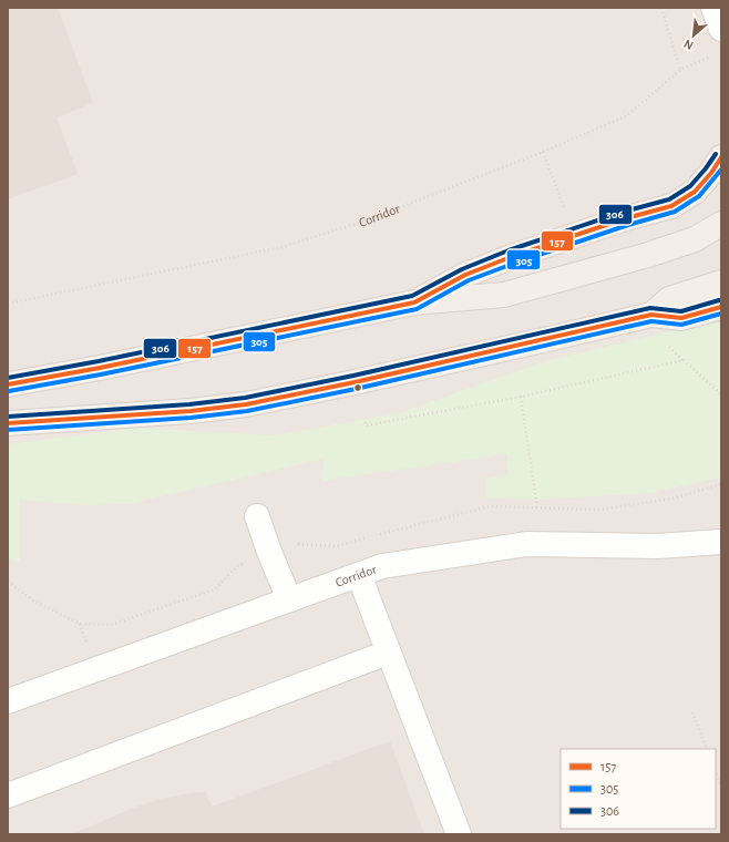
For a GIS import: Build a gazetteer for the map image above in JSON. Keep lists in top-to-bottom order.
{
  "streets": {
    "street": ["Corridor"]
  },
  "lines": ["transit line 306", "transit line 157", "transit line 305"],
  "legend": ["157", "305", "306"],
  "north": "bottom left"
}
